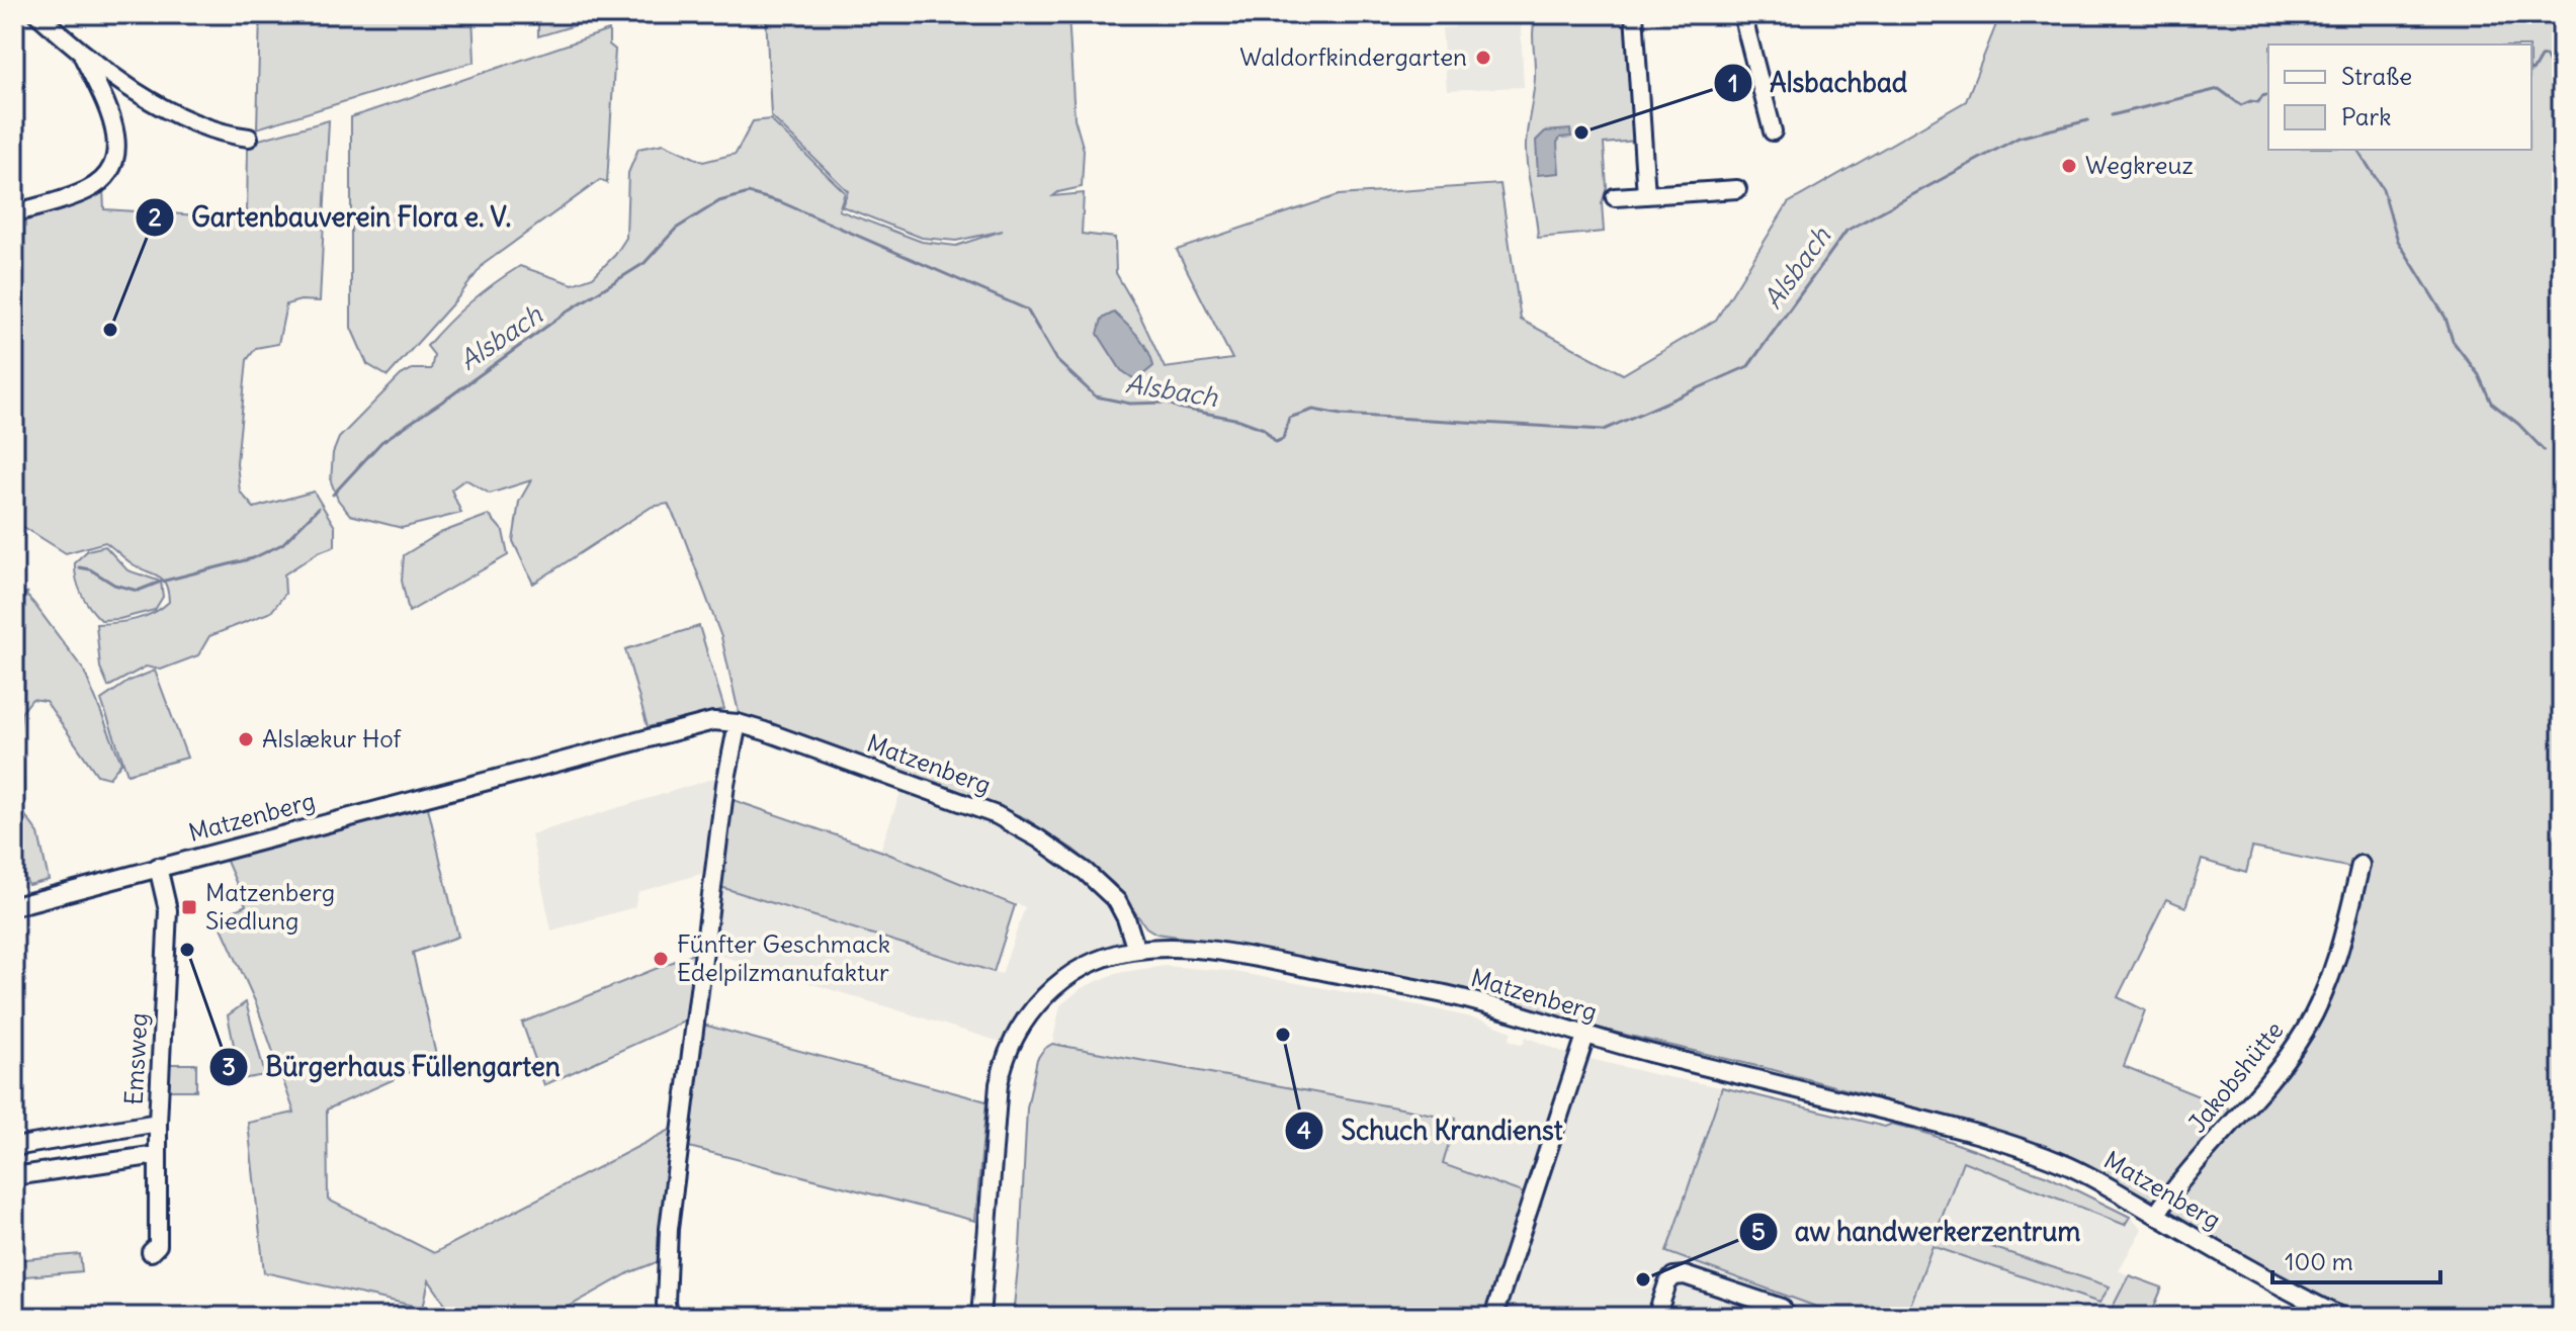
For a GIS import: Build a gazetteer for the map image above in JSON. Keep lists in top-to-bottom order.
{
  "streets": {
    "street": ["Matzenberg", "Emsweg", "Jakobshütte"]
  },
  "crossings": [
    ["Matzenberg", "Emsweg"],
    ["Matzenberg", "Jakobshütte"]
  ],
  "water": ["Alsbach"],
  "places": {
    "other": [
      "Waldorfkindergarten",
      "Alsbachbad",
      "Wegkreuz",
      "Gartenbauverein Flora e. V.",
      "Alslækur Hof",
      "Bürgerhaus Füllengarten",
      "Fünfter Geschmack Edelpilzmanufaktur",
      "Schuch Krandienst",
      "aw handwerkerzentrum"
    ],
    "transit": ["Matzenberg Siedlung"]
  },
  "legend": ["Straße", "Park"],
  "scale_bar": "100 m"
}
